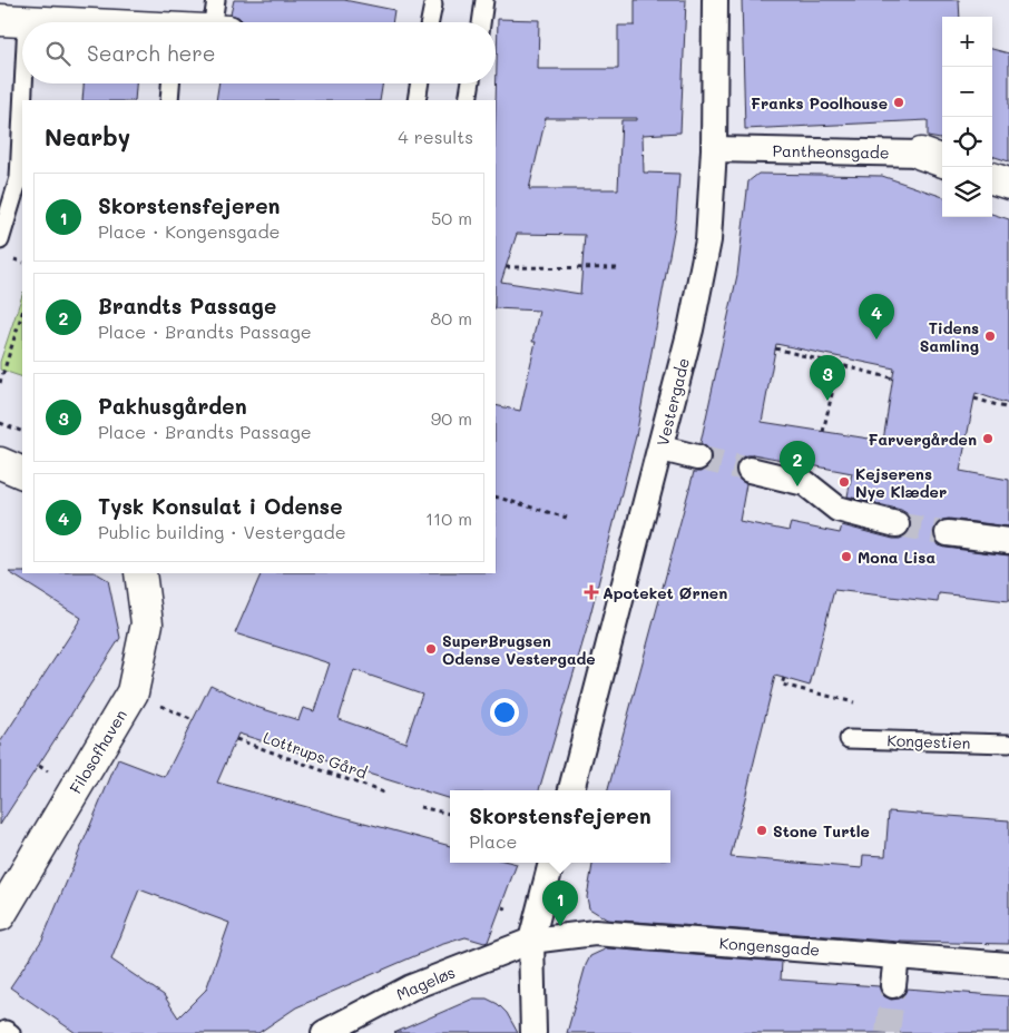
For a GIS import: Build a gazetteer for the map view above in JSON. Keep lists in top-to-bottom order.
{
  "streets": {
    "street": [
      "Pantheonsgade",
      "Vestergade",
      "Filosofhaven",
      "Kongensgade",
      "Mageløs"
    ],
    "lane": ["Kongestien"],
    "path": ["Lottrups Gård"]
  },
  "crossings": [
    ["Pantheonsgade", "Vestergade"],
    ["Kongensgade", "Mageløs"]
  ],
  "places": {
    "other": [
      "Franks Poolhouse",
      "Tidens Samling",
      "Farvergården",
      "Kejserens Nye Klæder",
      "Mona Lisa",
      "SuperBrugsen Odense Vestergade",
      "Stone Turtle"
    ],
    "health": ["Apoteket Ørnen"]
  },
  "page": {
    "map_buttons": ["+", "−"],
    "search": "Search here",
    "heading": ["Nearby", "4 results"],
    "list": [
      {
        "mark": "1",
        "name": "Skorstensfejeren",
        "note": "Place · Kongensgade",
        "value": "50 m"
      },
      {
        "mark": "2",
        "name": "Brandts Passage",
        "note": "Place · Brandts Passage",
        "value": "80 m"
      },
      {
        "mark": "3",
        "name": "Pakhusgården",
        "note": "Place · Brandts Passage",
        "value": "90 m"
      },
      {
        "mark": "4",
        "name": "Tysk Konsulat i Odense",
        "note": "Public building · Vestergade",
        "value": "110 m"
      }
    ],
    "pins": [
      "4",
      "3",
      "2",
      "1"
    ],
    "popup": ["Skorstensfejeren", "Place"]
  }
}
